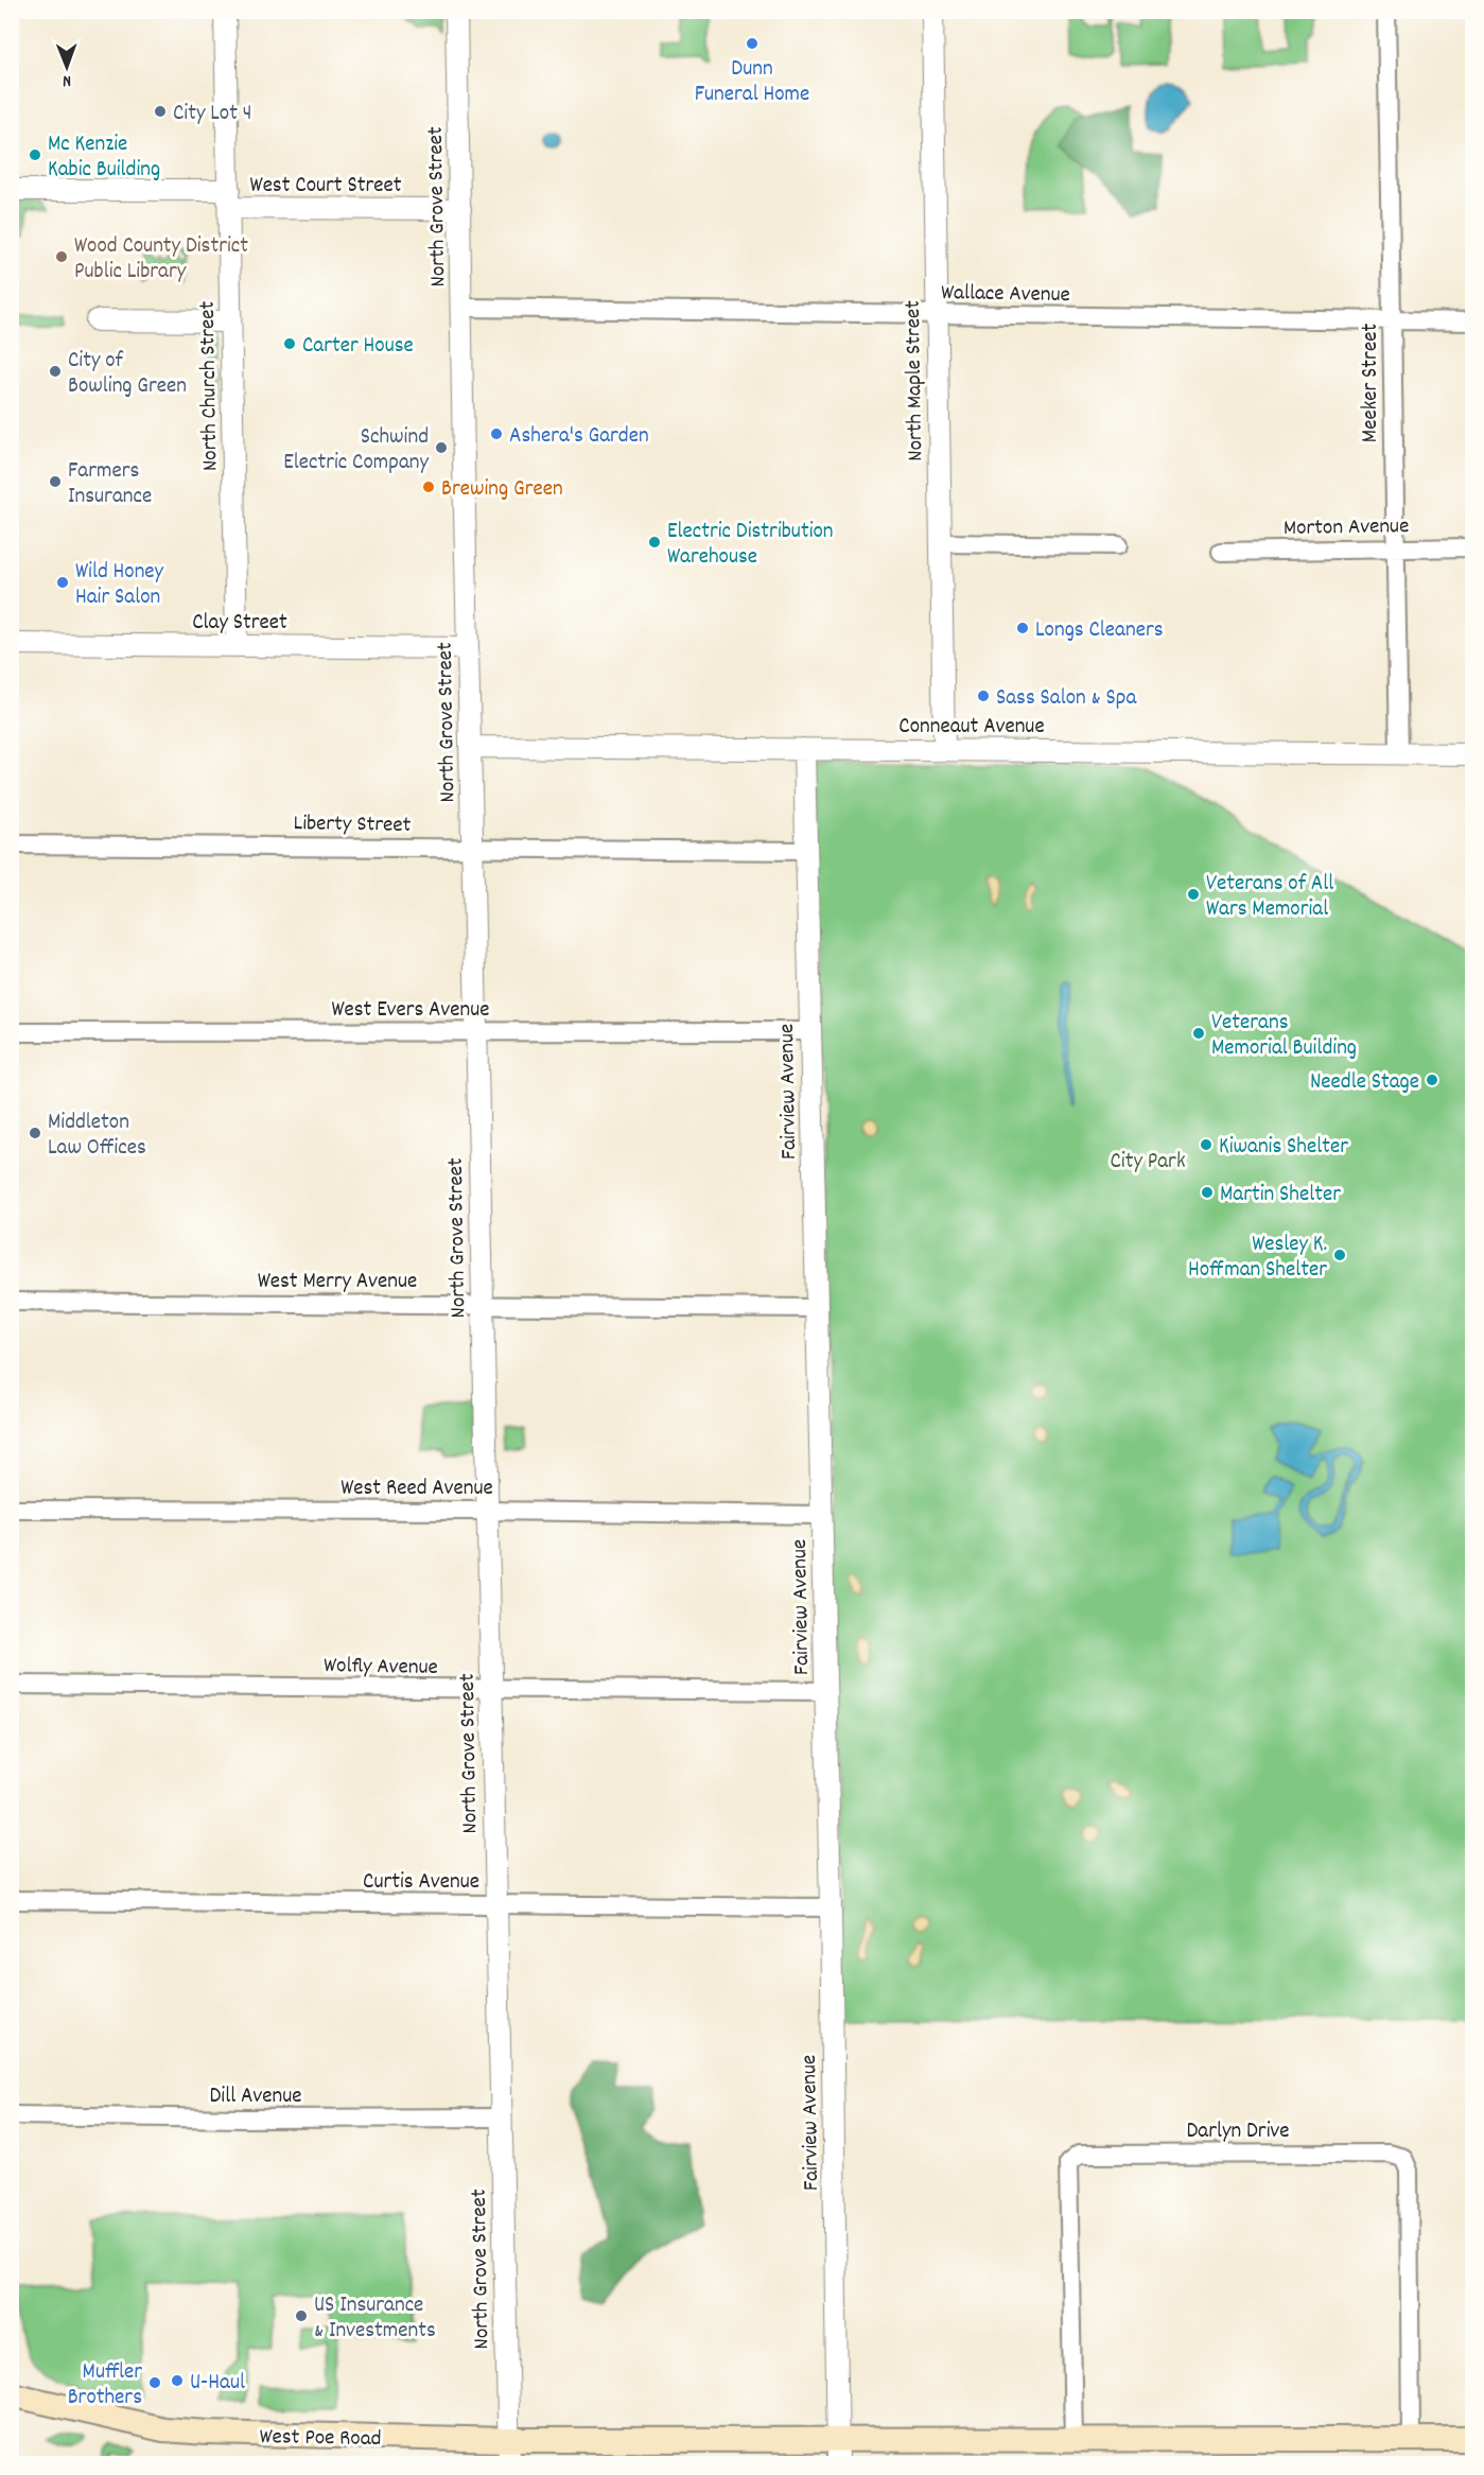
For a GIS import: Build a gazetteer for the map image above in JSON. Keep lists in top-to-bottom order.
{
  "streets": {
    "main road": ["West Poe Road"],
    "street": [
      "West Court Street",
      "North Grove Street",
      "Wallace Avenue",
      "North Maple Street",
      "Meeker Street",
      "North Church Street",
      "Morton Avenue",
      "Clay Street",
      "Conneaut Avenue",
      "Liberty Street",
      "West Evers Avenue",
      "Fairview Avenue",
      "West Merry Avenue",
      "West Reed Avenue",
      "Wolfly Avenue",
      "Curtis Avenue",
      "Dill Avenue",
      "Darlyn Drive"
    ]
  },
  "crossings": [
    ["West Court Street", "North Grove Street"],
    ["West Court Street", "North Church Street"],
    ["North Grove Street", "Wallace Avenue"],
    ["North Grove Street", "Clay Street"],
    ["North Grove Street", "Conneaut Avenue"],
    ["North Grove Street", "Liberty Street"],
    ["North Grove Street", "West Evers Avenue"],
    ["North Grove Street", "West Merry Avenue"],
    ["North Grove Street", "West Reed Avenue"],
    ["North Grove Street", "Wolfly Avenue"],
    ["North Grove Street", "Curtis Avenue"],
    ["North Grove Street", "Dill Avenue"],
    ["North Grove Street", "West Poe Road"],
    ["Wallace Avenue", "North Maple Street"],
    ["Wallace Avenue", "Meeker Street"],
    ["North Maple Street", "Conneaut Avenue"],
    ["Meeker Street", "Morton Avenue"],
    ["Meeker Street", "Conneaut Avenue"],
    ["North Church Street", "Clay Street"],
    ["Conneaut Avenue", "Fairview Avenue"],
    ["Liberty Street", "Fairview Avenue"],
    ["West Evers Avenue", "Fairview Avenue"],
    ["Fairview Avenue", "West Merry Avenue"],
    ["Fairview Avenue", "West Reed Avenue"],
    ["Fairview Avenue", "Wolfly Avenue"],
    ["Fairview Avenue", "Curtis Avenue"],
    ["Fairview Avenue", "West Poe Road"],
    ["Darlyn Drive", "West Poe Road"]
  ],
  "parks": ["City Park"],
  "places": [
    "Dunn Funeral Home",
    "City Lot 4",
    "Mc Kenzie Kabic Building",
    "Wood County District Public Library",
    "Carter House",
    "City of Bowling Green",
    "Ashera's Garden",
    "Schwind Electric Company",
    "Farmers Insurance",
    "Brewing Green",
    "Electric Distribution Warehouse",
    "Wild Honey Hair Salon",
    "Longs Cleaners",
    "Sass Salon & Spa",
    "Veterans of All Wars Memorial",
    "Veterans Memorial Building",
    "Needle Stage",
    "Middleton Law Offices",
    "Kiwanis Shelter",
    "Martin Shelter",
    "Wesley K. Hoffman Shelter",
    "US Insurance & Investments",
    "U-Haul",
    "Muffler Brothers"
  ],
  "north": "bottom"
}
